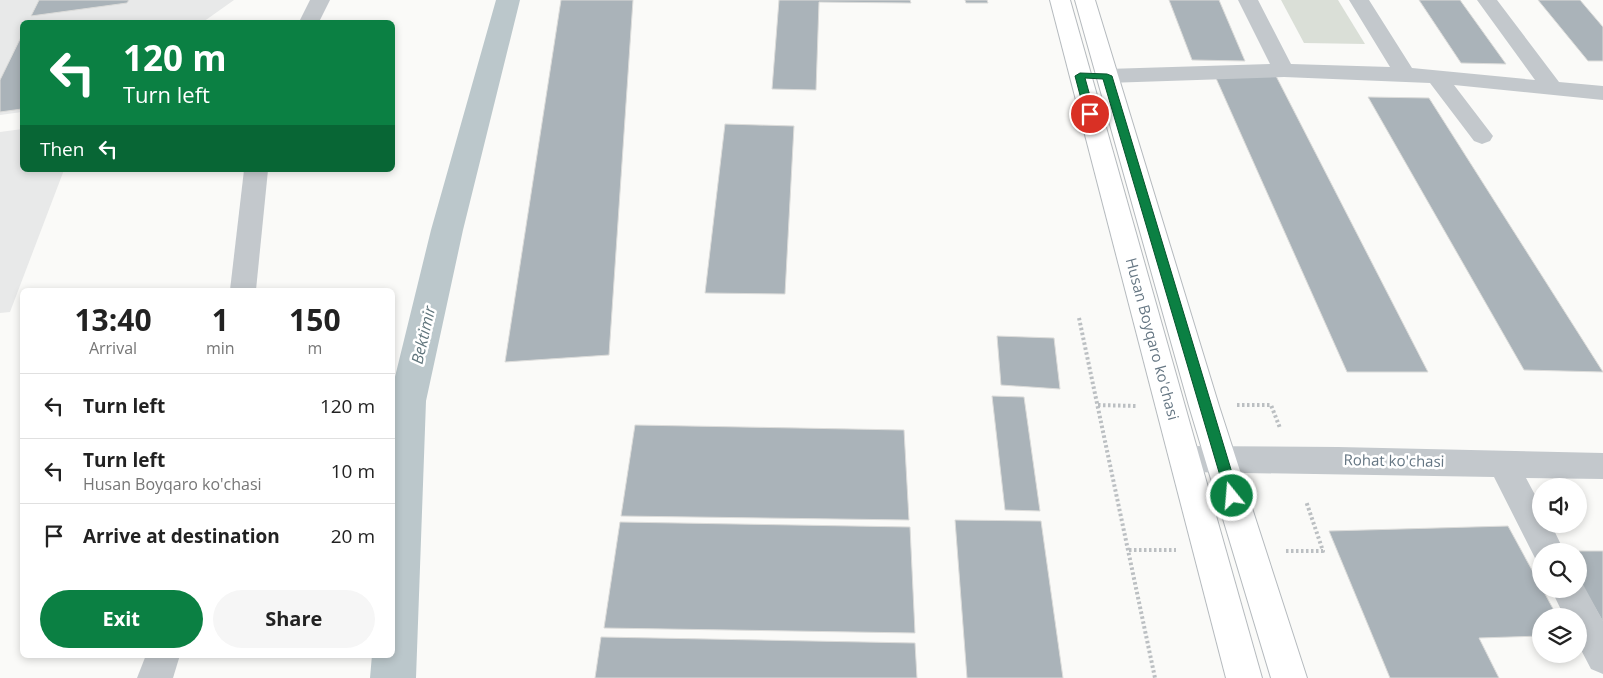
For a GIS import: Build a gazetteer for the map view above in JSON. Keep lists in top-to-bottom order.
{
  "streets": {
    "main road": ["Husan Boyqaro ko'chasi"],
    "street": ["Rohat ko'chasi"]
  },
  "crossings": [
    ["Husan Boyqaro ko'chasi", "Rohat ko'chasi"]
  ],
  "water": ["Bektimir"],
  "page": {
    "turn": ["120 m", "Turn left"],
    "then": "Then",
    "eta": [
      "13:40",
      "Arrival",
      "1",
      "min",
      "150",
      "m"
    ],
    "list": [
      {
        "name": "Turn left",
        "value": "120 m"
      },
      {
        "name": "Turn left",
        "note": "Husan Boyqaro ko'chasi",
        "value": "10 m"
      },
      {
        "name": "Arrive at destination",
        "value": "20 m"
      }
    ],
    "buttons": ["Exit", "Share"]
  }
}
